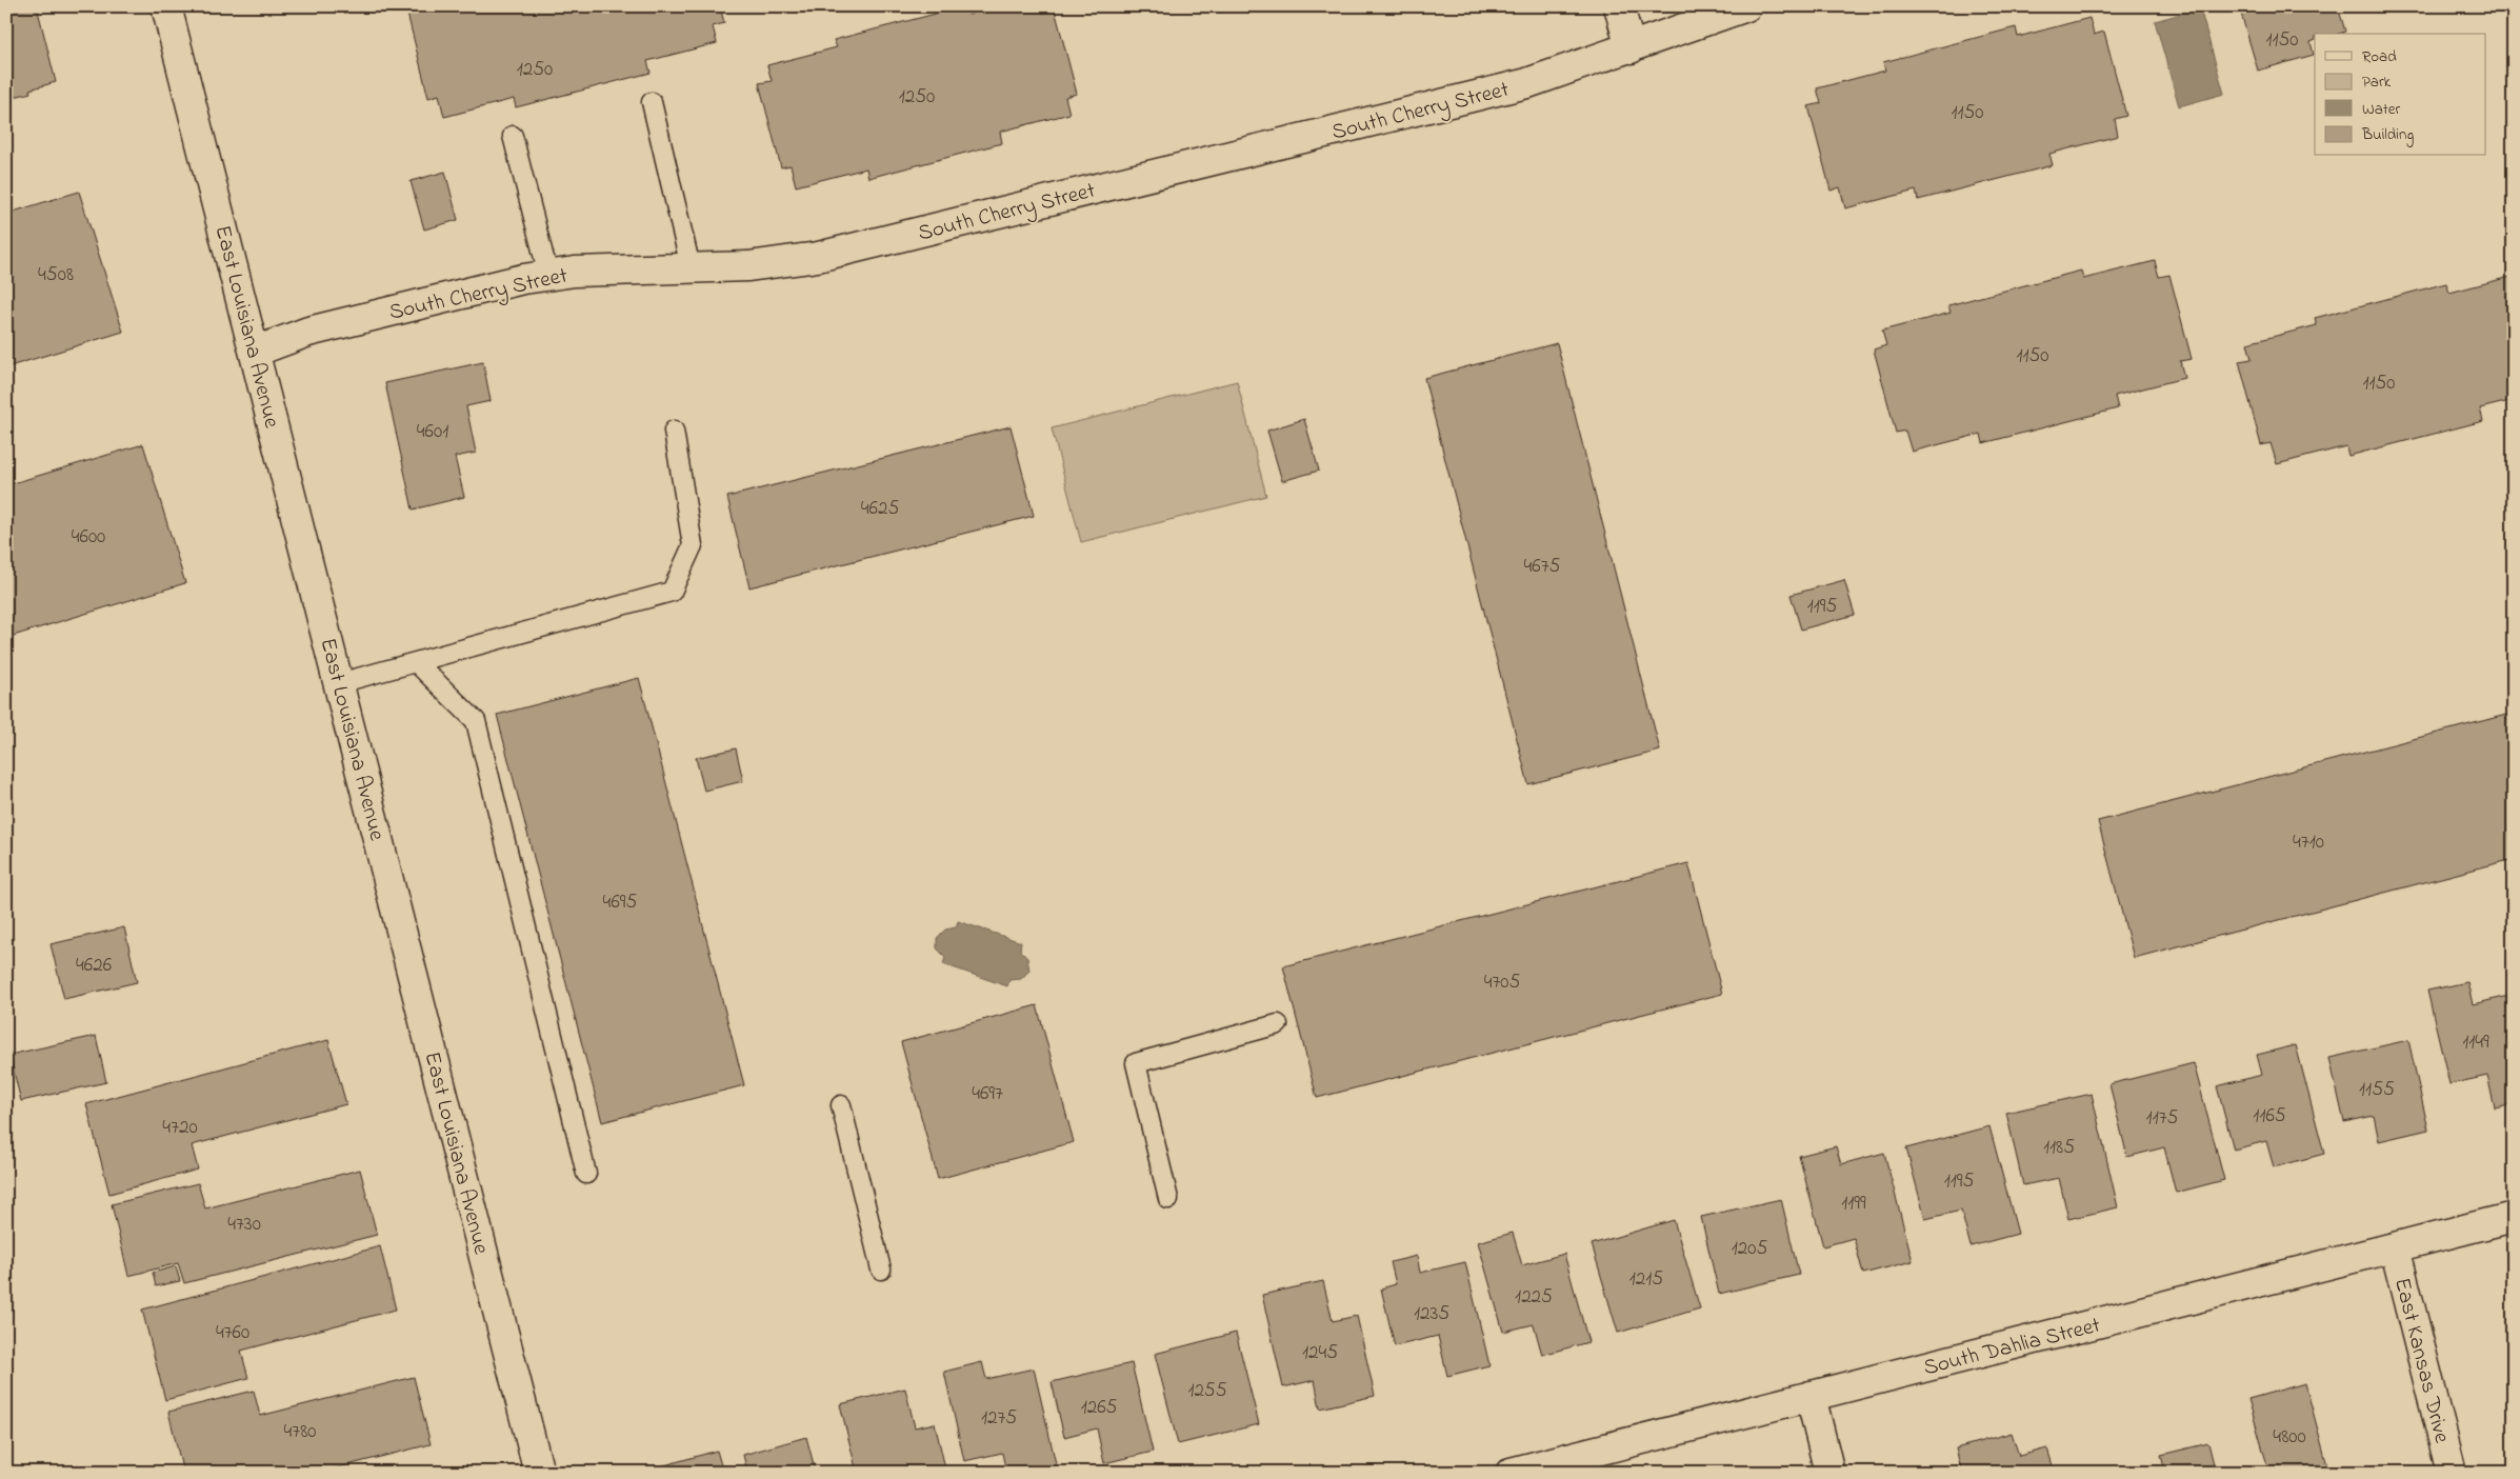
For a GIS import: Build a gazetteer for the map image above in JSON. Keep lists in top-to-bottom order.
{
  "streets": {
    "street": [
      "South Cherry Street",
      "East Louisiana Avenue",
      "South Dahlia Street",
      "East Kansas Drive"
    ]
  },
  "crossings": [
    ["South Cherry Street", "East Louisiana Avenue"],
    ["South Dahlia Street", "East Kansas Drive"]
  ],
  "house_numbers": [
    "1150",
    "1250",
    "1250",
    "1150",
    "4508",
    "1150",
    "1150",
    "4601",
    "4625",
    "4600",
    "4675",
    "1195",
    "4710",
    "4695",
    "4626",
    "4705",
    "1149",
    "1155",
    "4697",
    "1165",
    "1175",
    "4720",
    "1185",
    "1195",
    "1199",
    "4730",
    "1205",
    "1215",
    "1225",
    "1235",
    "4760",
    "1245",
    "1255",
    "1265",
    "1275",
    "4780",
    "4800"
  ],
  "legend": [
    "Road",
    "Park",
    "Water",
    "Building"
  ]
}
